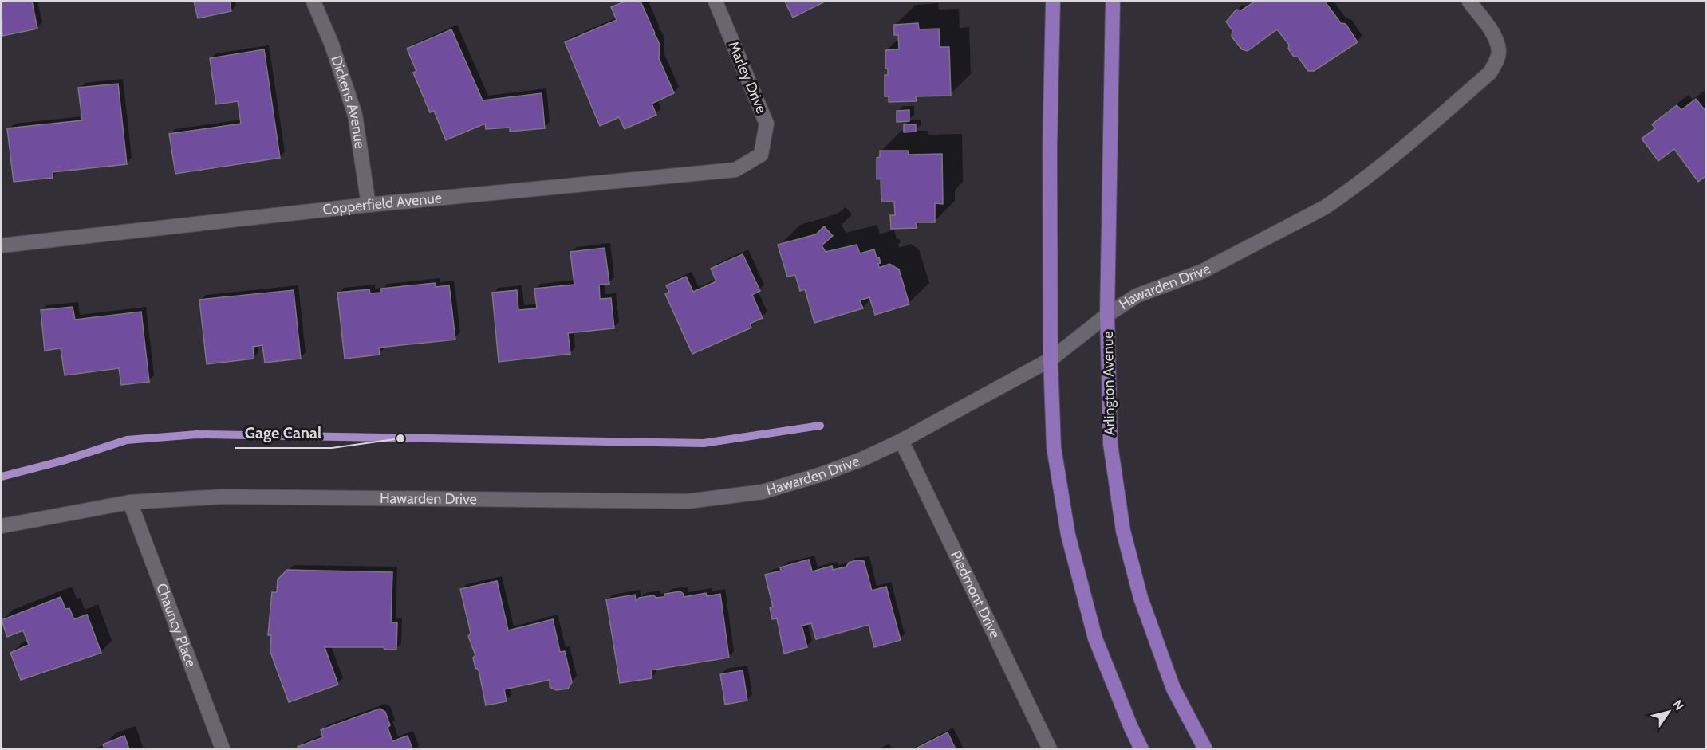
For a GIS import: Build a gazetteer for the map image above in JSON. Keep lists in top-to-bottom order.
{
  "streets": {
    "main road": ["Arlington Avenue"],
    "street": [
      "Marley Drive",
      "Dickens Avenue",
      "Copperfield Avenue",
      "Hawarden Drive",
      "Piedmont Drive",
      "Chauncy Place"
    ]
  },
  "crossings": [
    ["Marley Drive", "Copperfield Avenue"],
    ["Dickens Avenue", "Copperfield Avenue"],
    ["Hawarden Drive", "Arlington Avenue"],
    ["Hawarden Drive", "Piedmont Drive"],
    ["Hawarden Drive", "Chauncy Place"]
  ],
  "places": ["Gage Canal"],
  "north": "top right"
}
